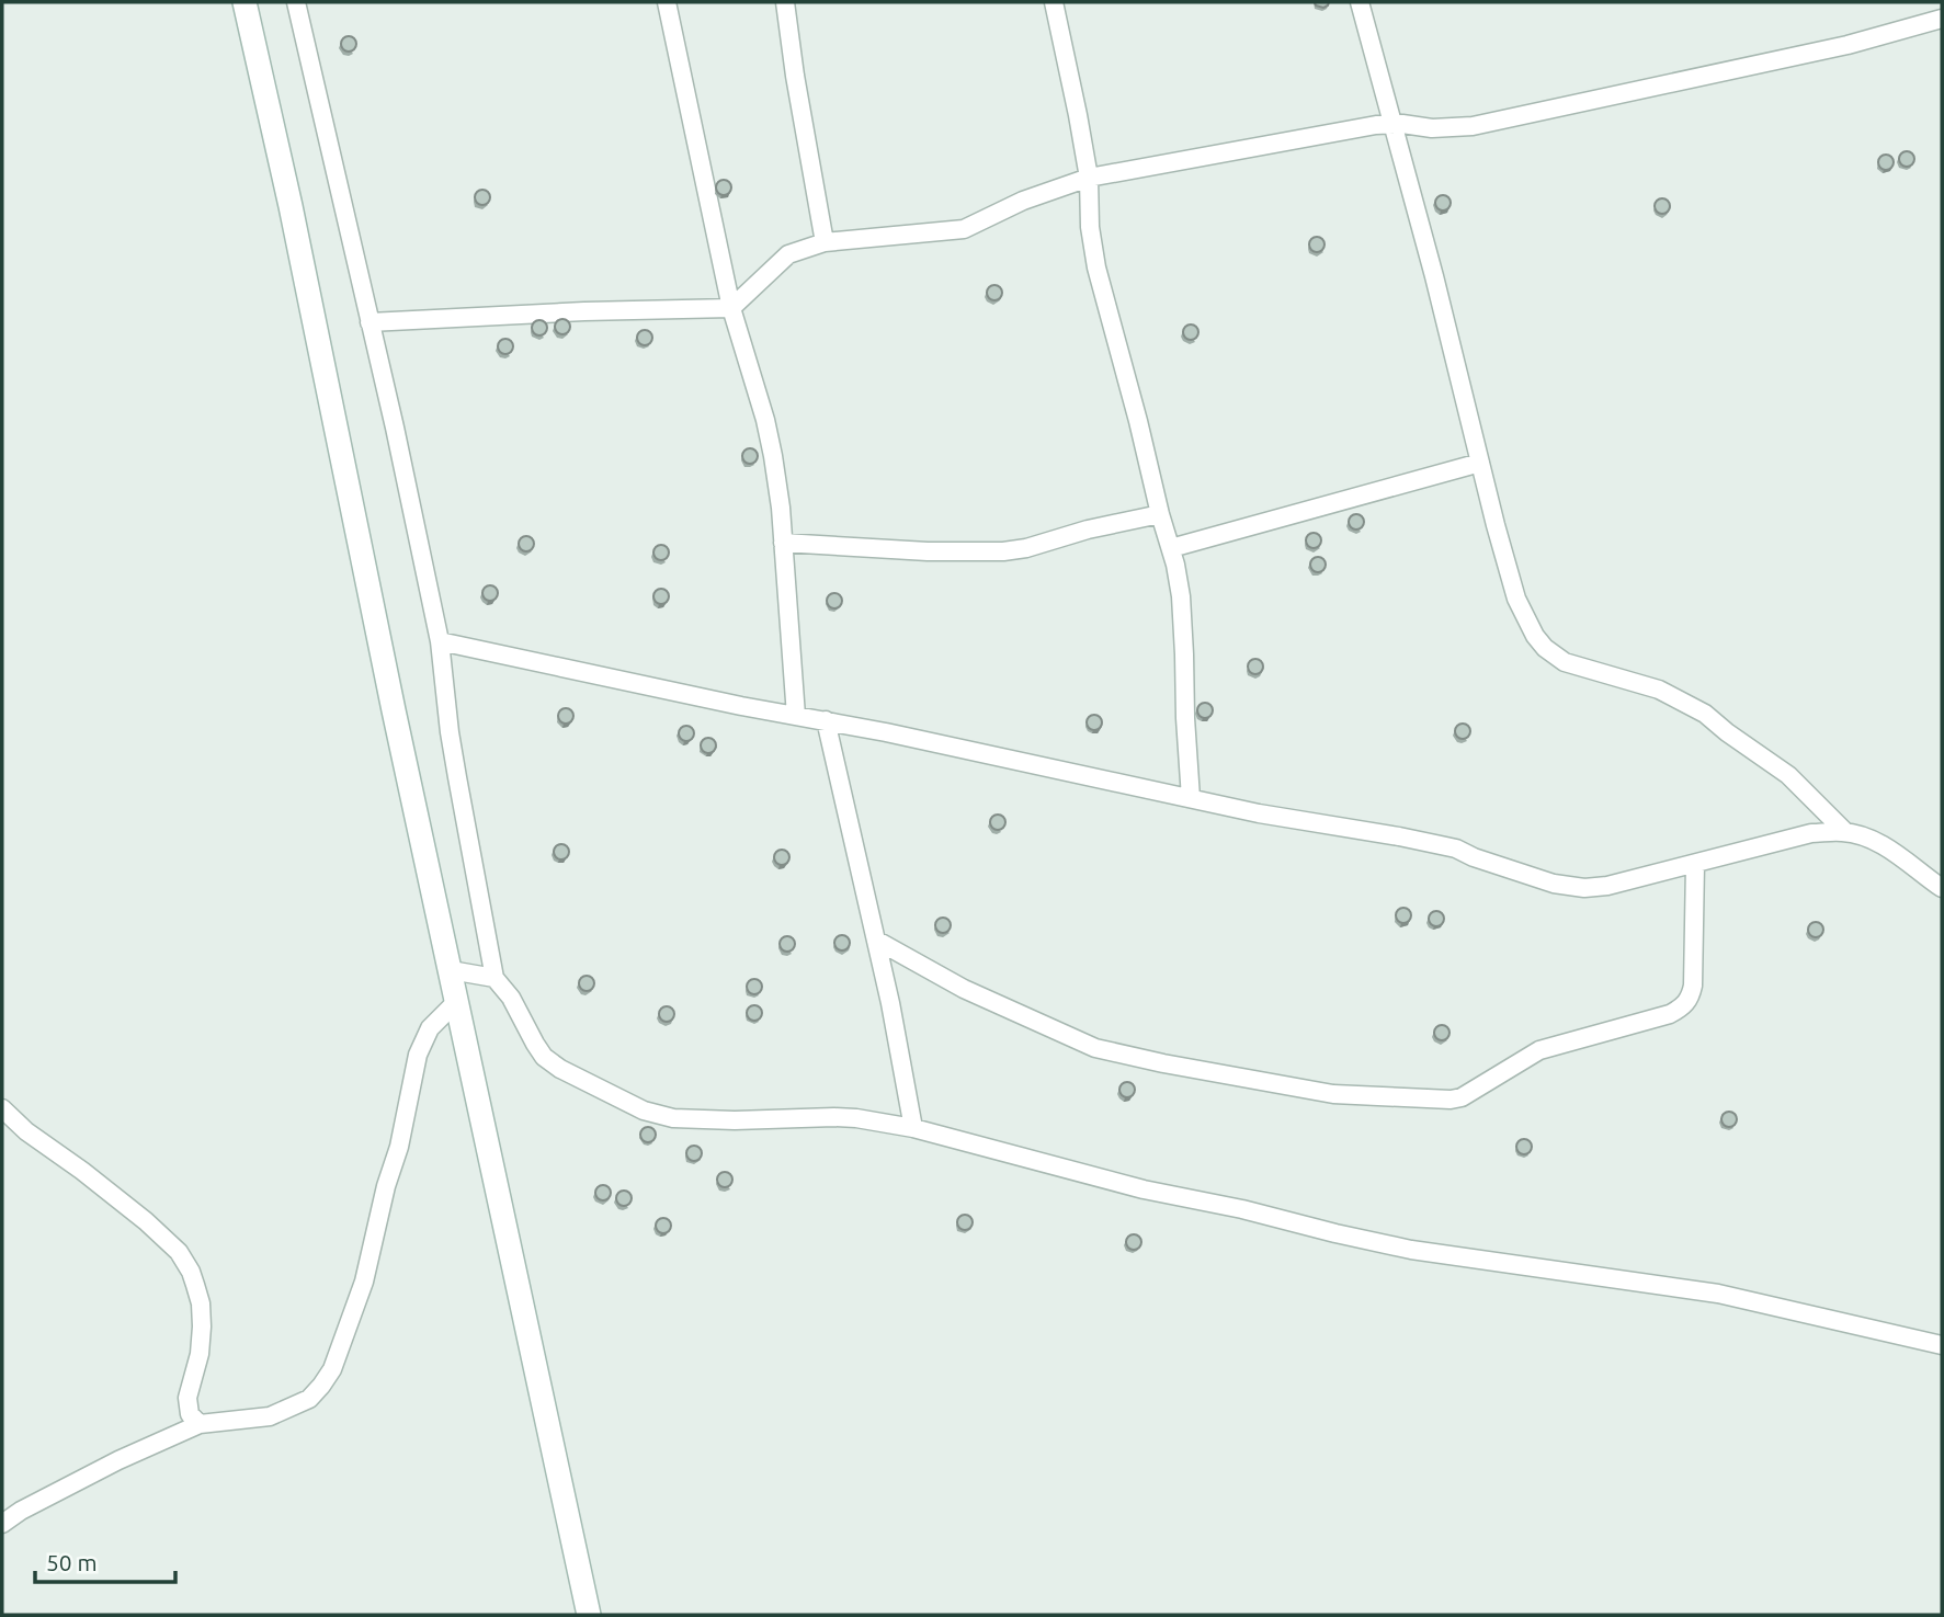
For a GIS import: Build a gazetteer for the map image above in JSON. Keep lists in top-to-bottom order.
{
  "scale_bar": "50 m"
}
